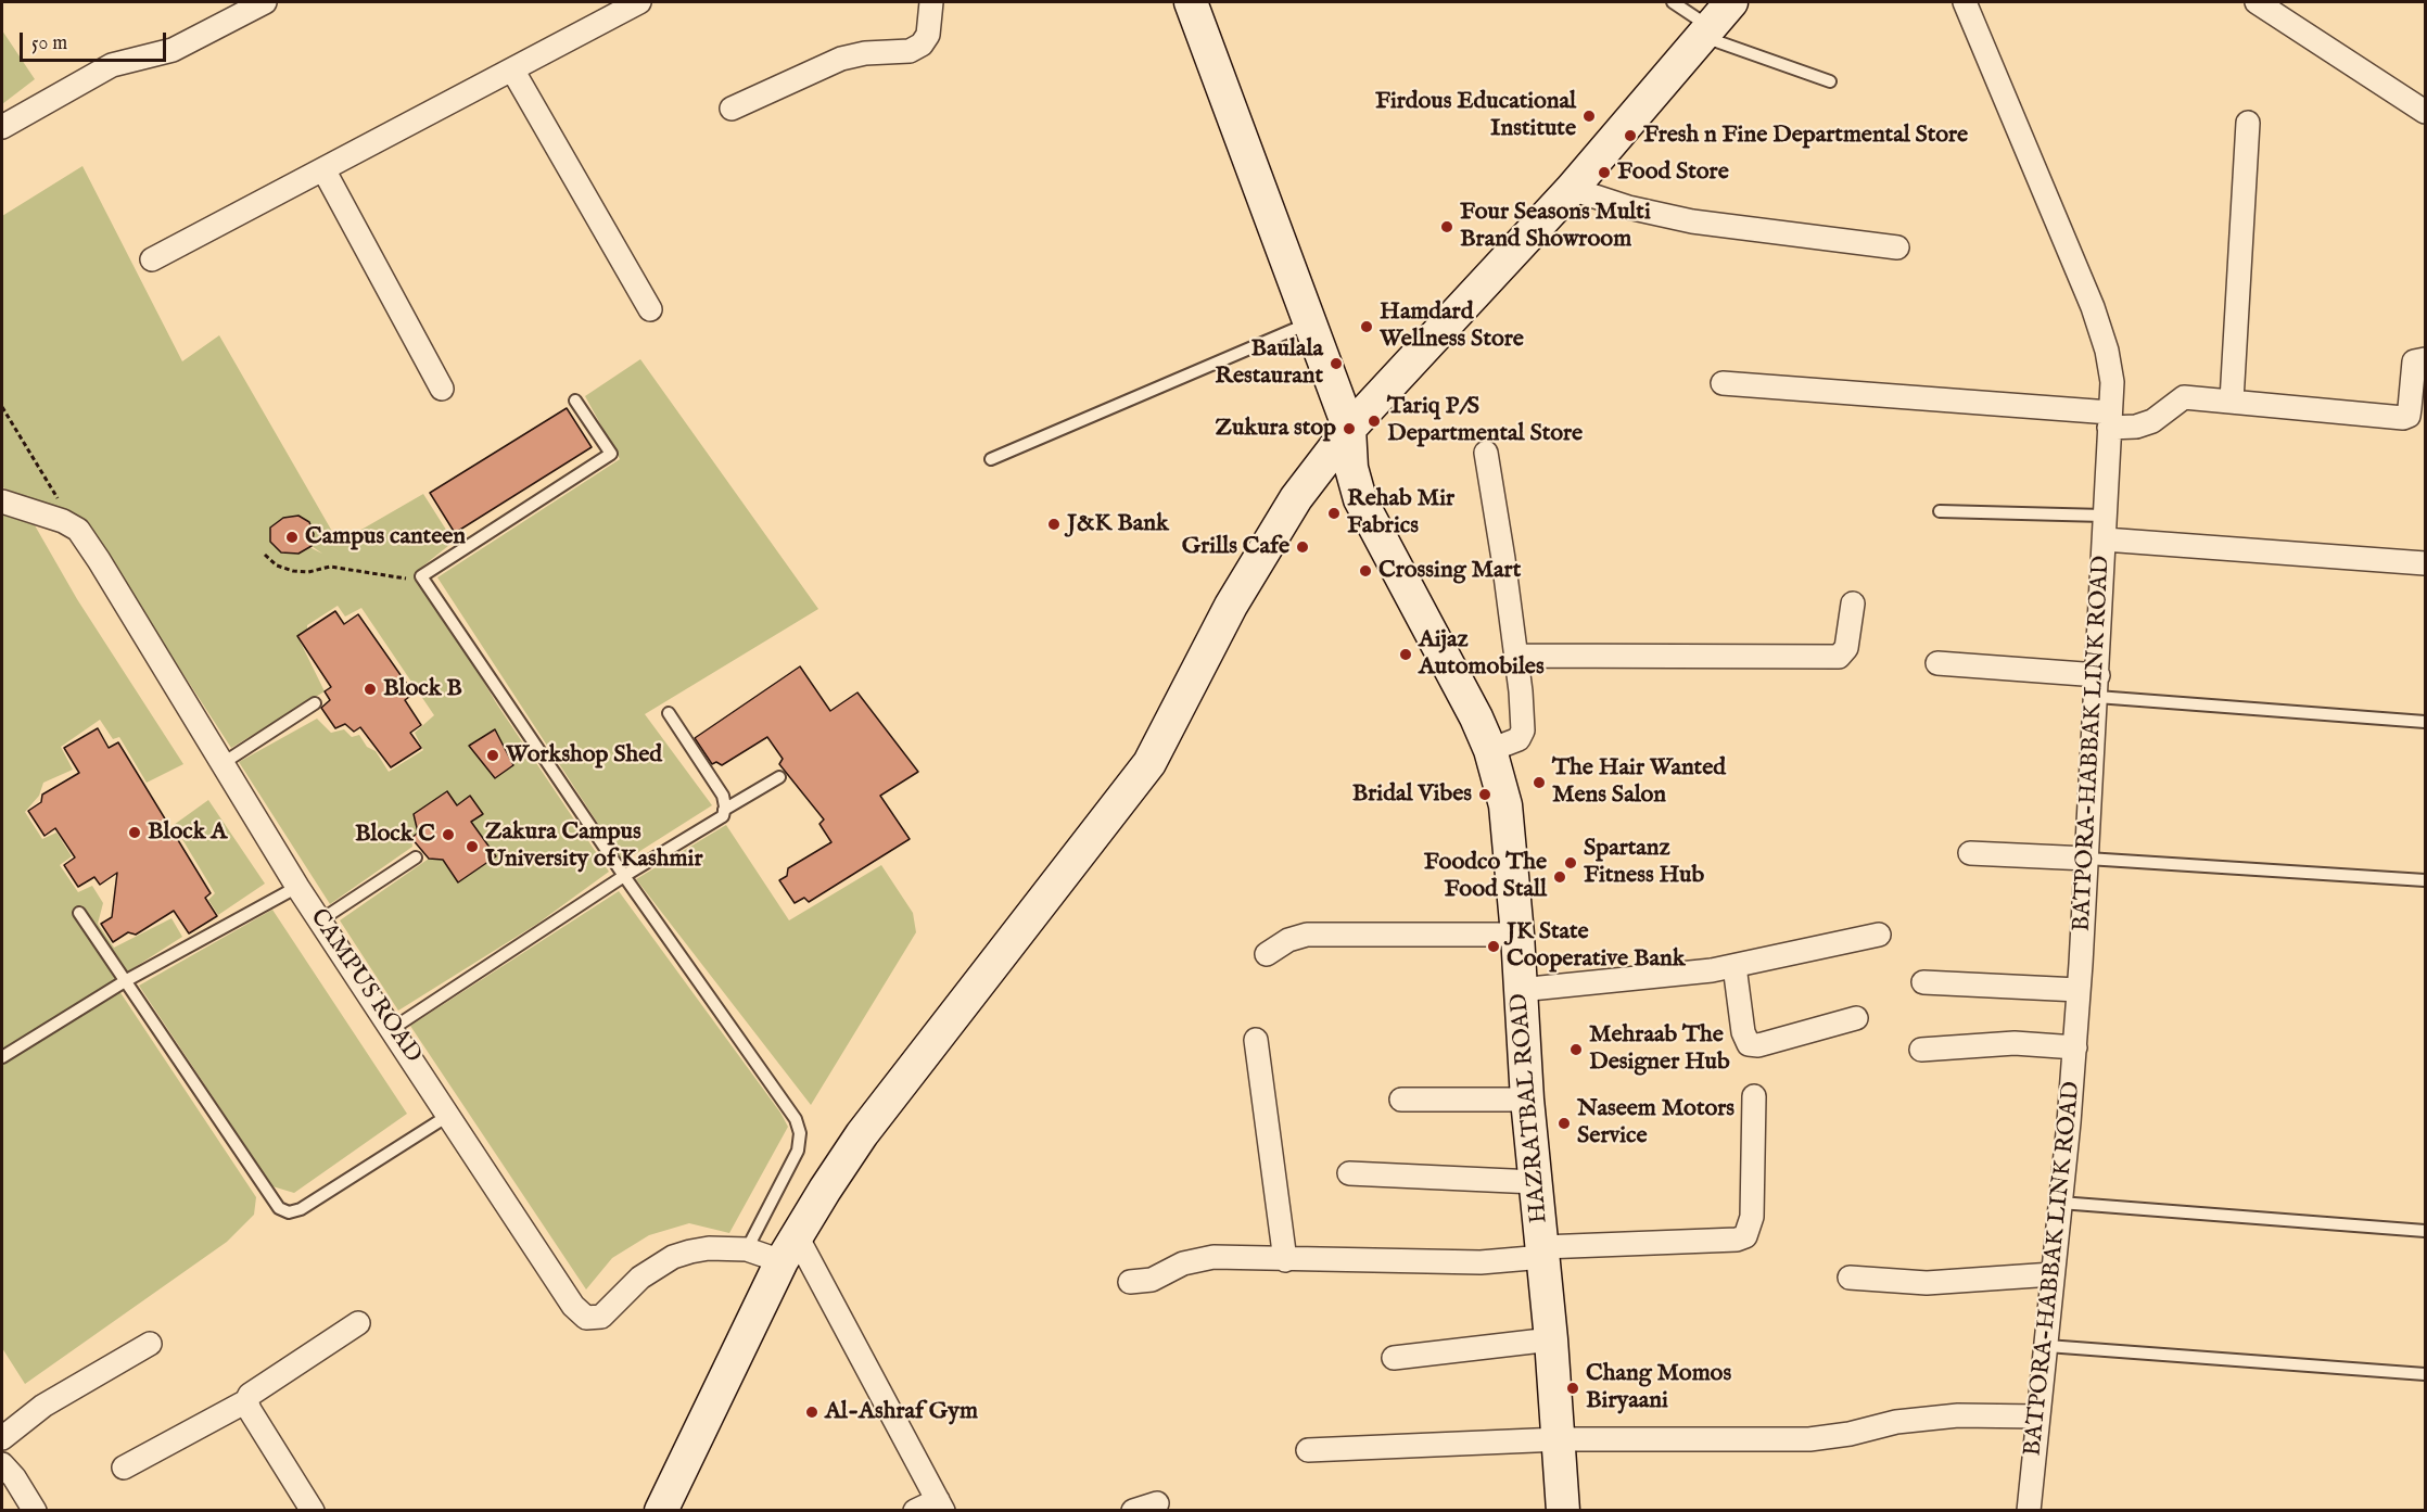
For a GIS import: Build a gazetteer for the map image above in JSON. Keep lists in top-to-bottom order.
{
  "streets": {
    "main road": ["HAZRATBAL ROAD"],
    "street": ["BATPORA-HABBAK LINK ROAD", "CAMPUS ROAD"]
  },
  "places": [
    "Firdous Educational Institute",
    "Fresh n Fine Departmental Store",
    "Food Store",
    "Four Seasons Multi Brand Showroom",
    "Hamdard Wellness Store",
    "Baulala Restaurant",
    "Tariq P/S Departmental Store",
    "Zukura stop",
    "Rehab Mir Fabrics",
    "J&K Bank",
    "Campus canteen",
    "Grills Cafe",
    "Crossing Mart",
    "Aijaz Automobiles",
    "Block B",
    "Workshop Shed",
    "The Hair Wanted Mens Salon",
    "Bridal Vibes",
    "Block A",
    "Block C",
    "Zakura Campus University of Kashmir",
    "Spartanz Fitness Hub",
    "Foodco The Food Stall",
    "JK State Cooperative Bank",
    "Mehraab The Designer Hub",
    "Naseem Motors Service",
    "Chang Momos Biryaani",
    "Al-Ashraf Gym"
  ],
  "scale_bar": "50 m"
}
